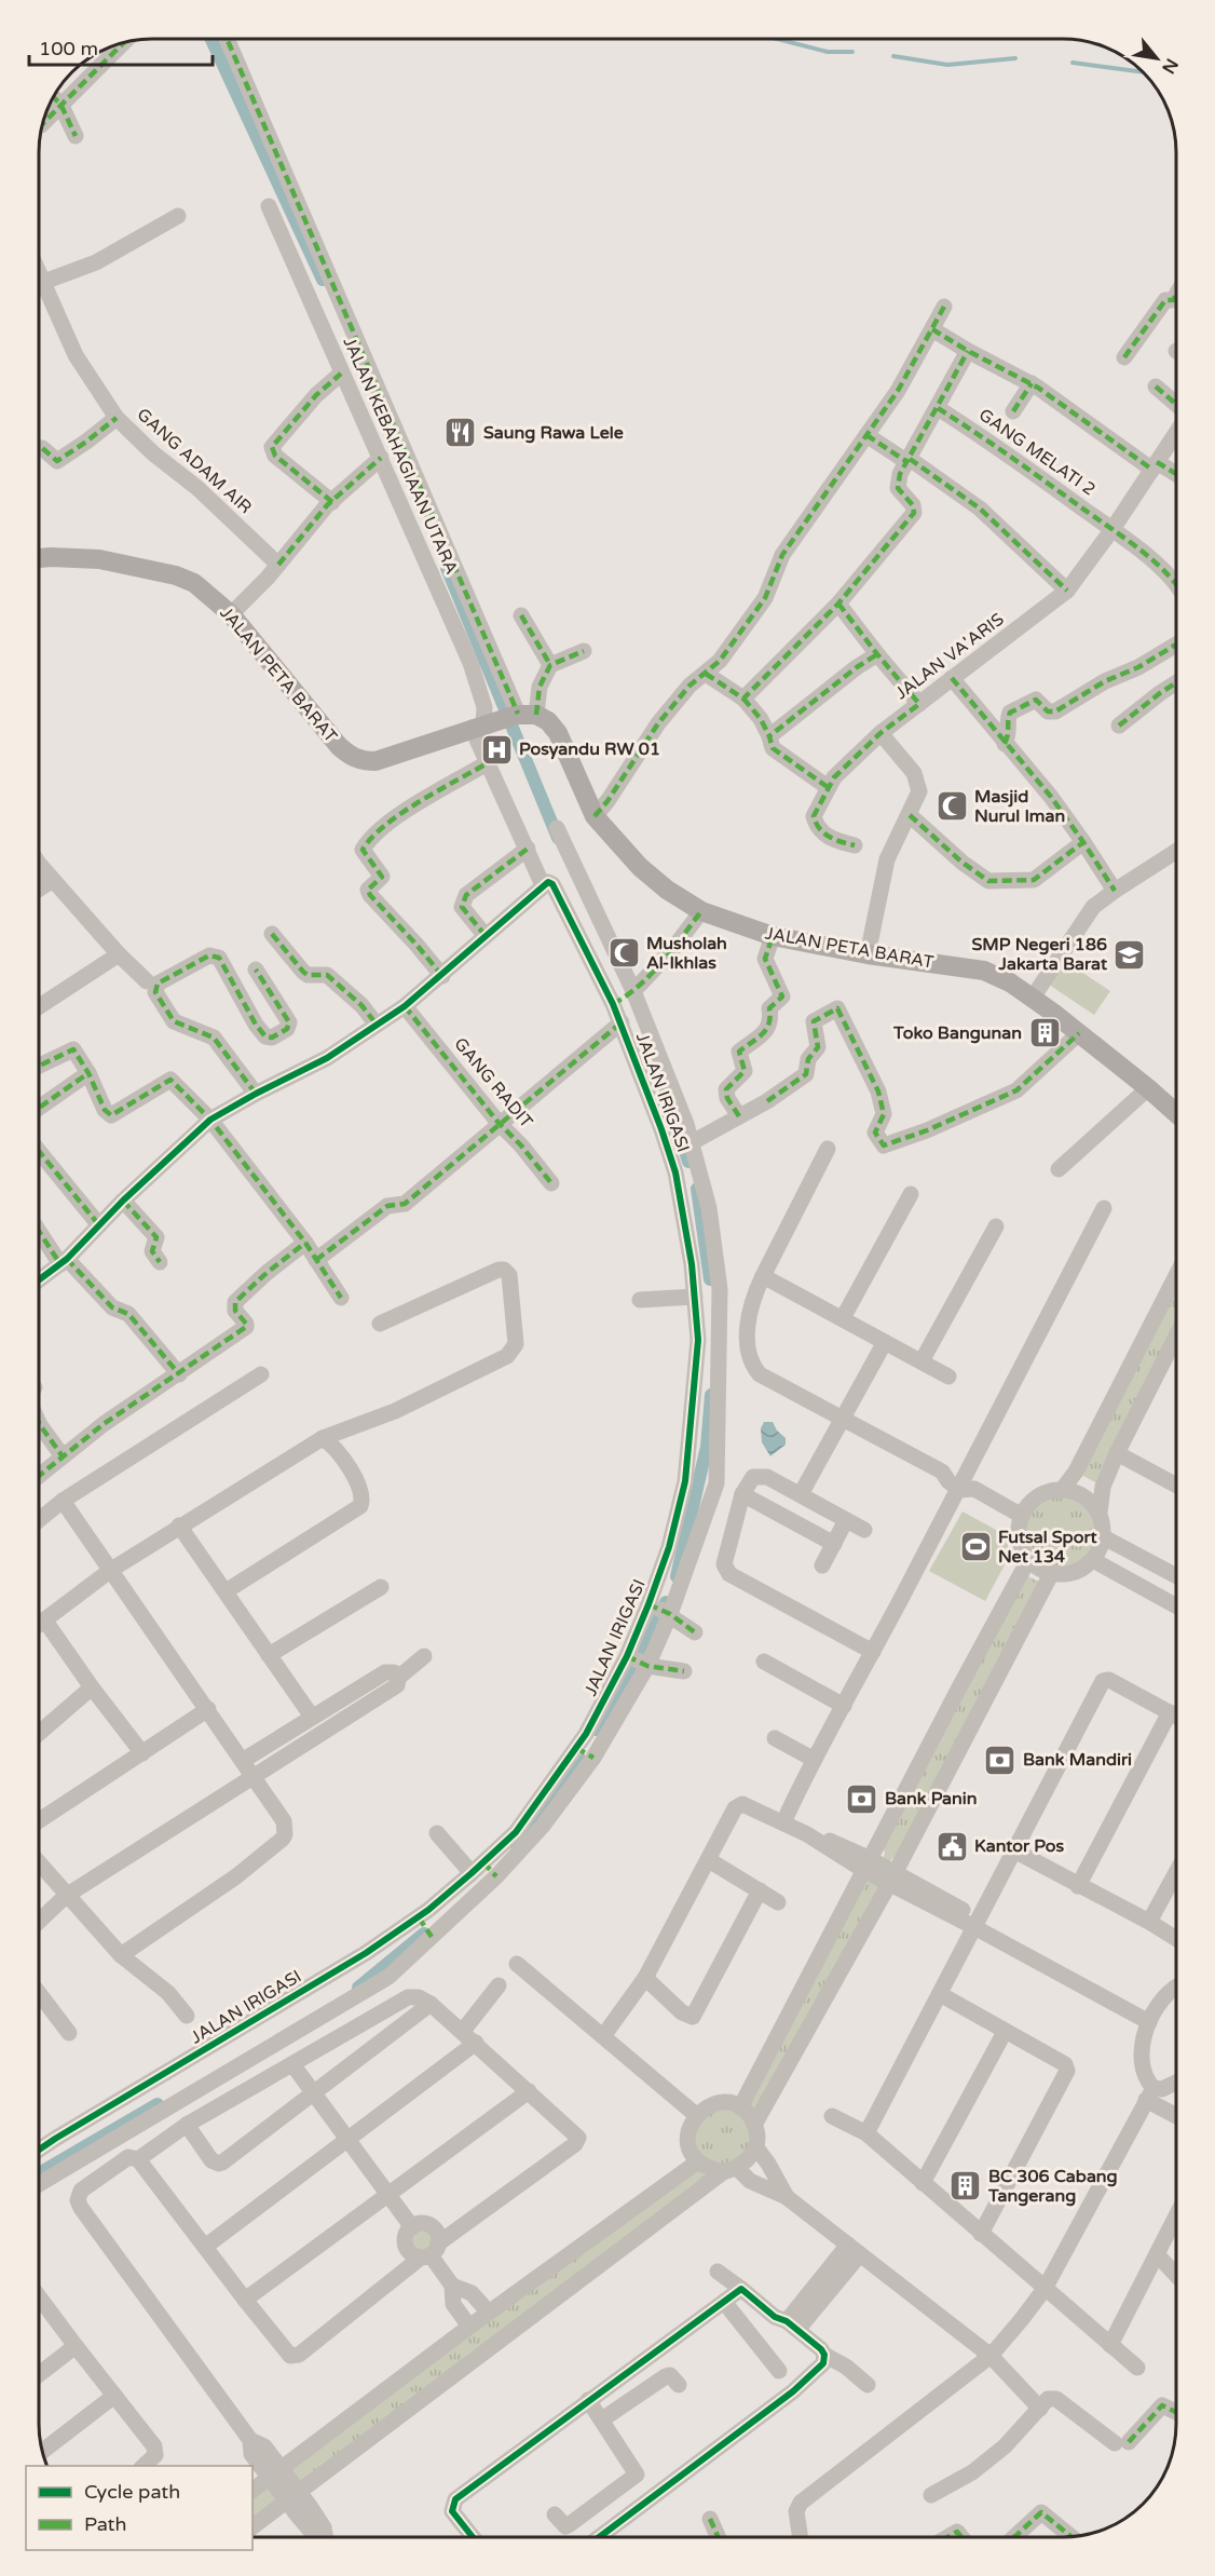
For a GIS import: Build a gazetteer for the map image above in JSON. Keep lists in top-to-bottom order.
{
  "streets": {
    "main road": ["JALAN PETA BARAT"],
    "street": [
      "GANG MELATI 2",
      "JALAN KEBAHAGIAAN UTARA",
      "GANG ADAM AIR",
      "JALAN VA'ARIS",
      "GANG RADIT",
      "JALAN IRIGASI"
    ]
  },
  "crossings": [
    ["GANG MELATI 2", "JALAN VA'ARIS"],
    ["JALAN KEBAHAGIAAN UTARA", "JALAN PETA BARAT"]
  ],
  "places": {
    "restaurant": ["Saung Rawa Lele"],
    "hospital": ["Posyandu RW 01"],
    "mosque": ["Masjid Nurul Iman", "Musholah Al-Ikhlas"],
    "school or university": ["SMP Negeri 186 Jakarta Barat"],
    "building": ["Toko Bangunan", "BC 306 Cabang Tangerang"],
    "sports": ["Futsal Sport Net 134"],
    "bank": ["Bank Mandiri", "Bank Panin"],
    "public building": ["Kantor Pos"]
  },
  "legend": ["Cycle path", "Path"],
  "scale_bar": "100 m",
  "north": "bottom right"
}
